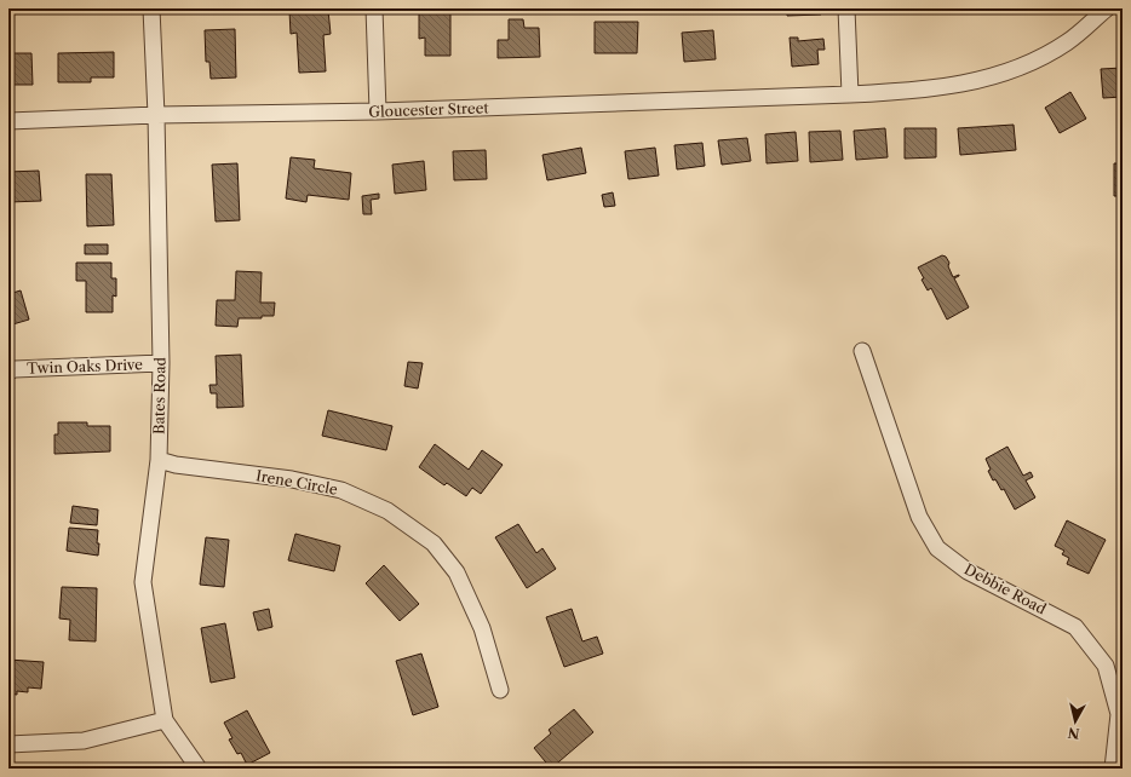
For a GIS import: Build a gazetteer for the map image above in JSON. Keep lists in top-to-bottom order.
{
  "streets": {
    "street": [
      "Gloucester Street",
      "Twin Oaks Drive",
      "Bates Road",
      "Irene Circle",
      "Debbie Road"
    ]
  },
  "crossings": [
    ["Gloucester Street", "Bates Road"],
    ["Twin Oaks Drive", "Bates Road"],
    ["Bates Road", "Irene Circle"]
  ],
  "north": "bottom"
}
